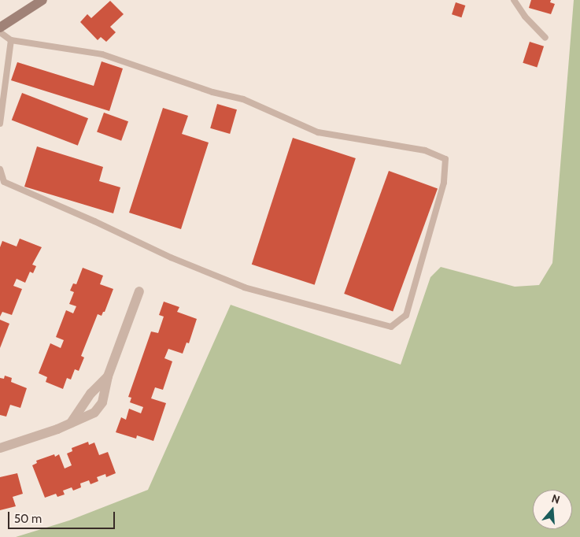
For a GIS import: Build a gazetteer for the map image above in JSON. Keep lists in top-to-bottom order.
{
  "scale_bar": "50 m",
  "north": "top"
}
